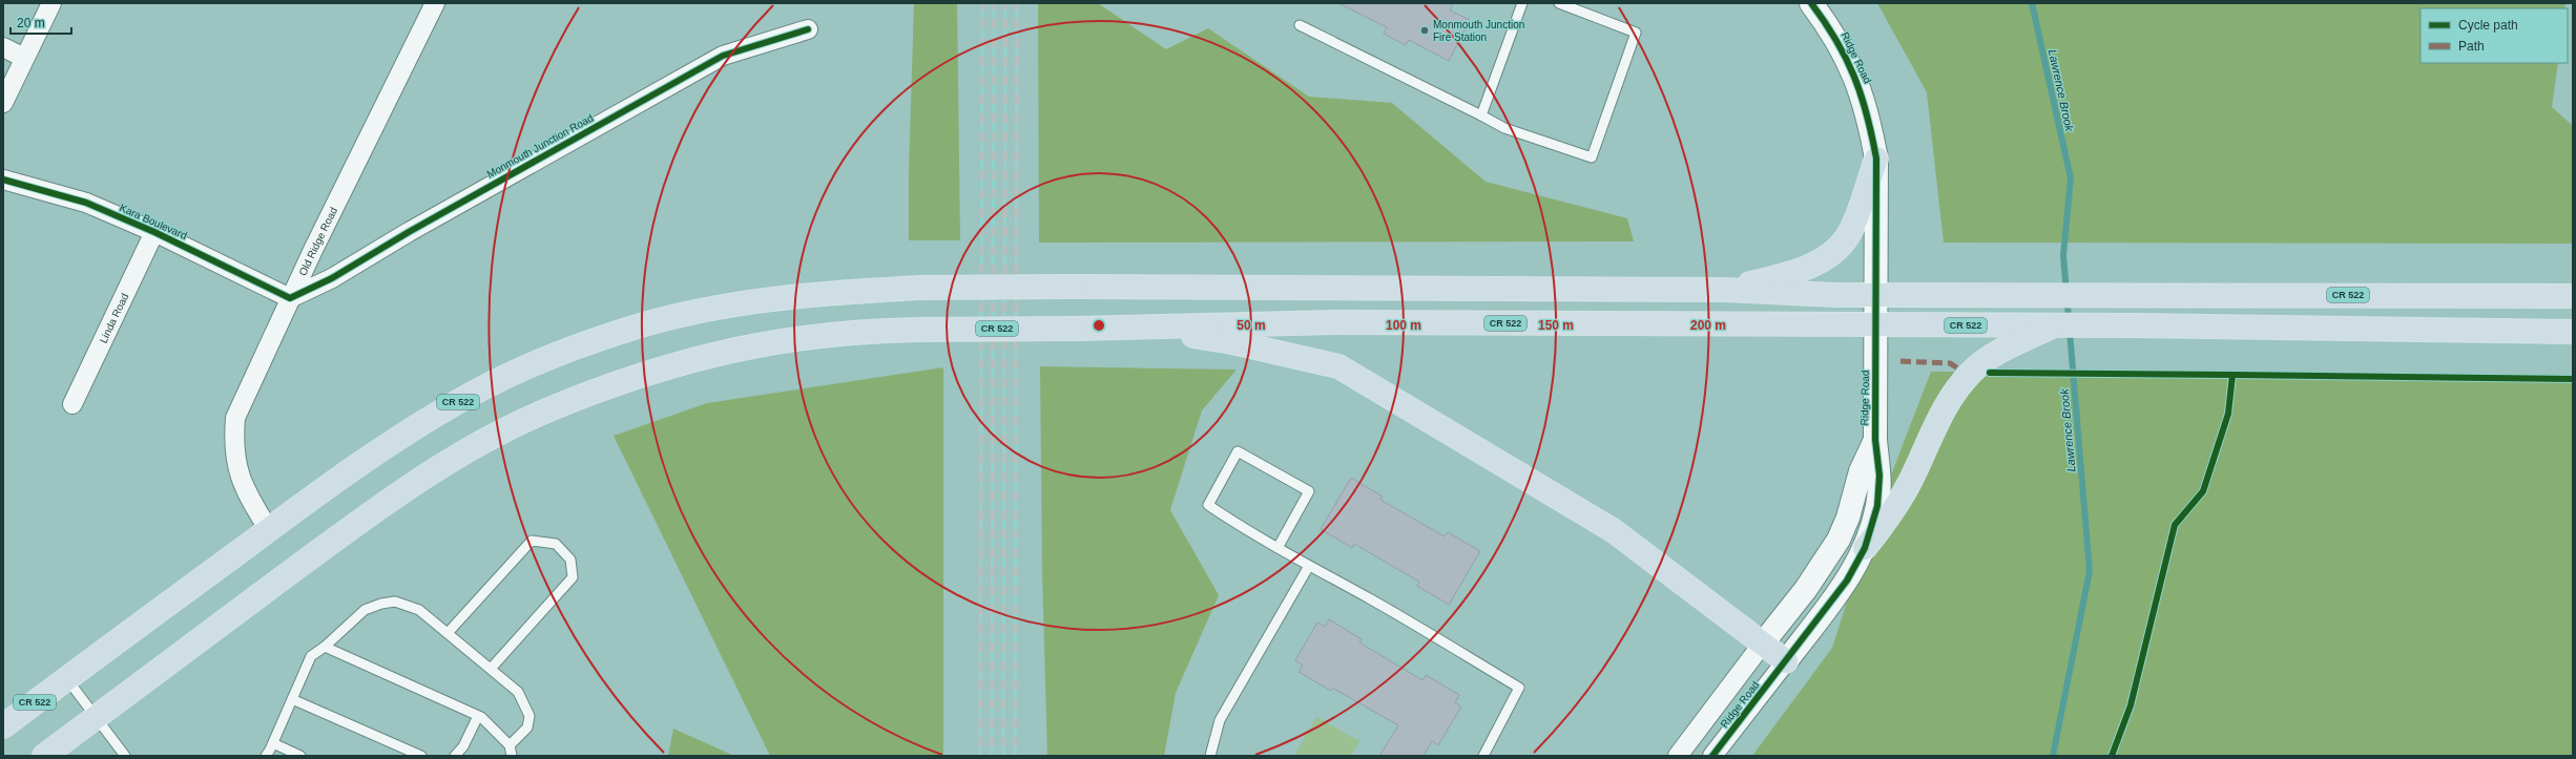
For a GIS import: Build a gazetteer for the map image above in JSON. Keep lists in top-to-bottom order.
{
  "streets": {
    "main road": ["CR 522"],
    "street": [
      "Ridge Road",
      "Monmouth Junction Road",
      "Kara Boulevard",
      "Old Ridge Road",
      "Linda Road"
    ]
  },
  "crossings": [
    ["Ridge Road", "CR 522"],
    ["Monmouth Junction Road", "Kara Boulevard"],
    ["Monmouth Junction Road", "Old Ridge Road"],
    ["Kara Boulevard", "Old Ridge Road"],
    ["Kara Boulevard", "Linda Road"],
    ["Old Ridge Road", "CR 522"]
  ],
  "water": ["Lawrence Brook"],
  "places": ["Monmouth Junction Fire Station"],
  "legend": ["Cycle path", "Path"],
  "scale_bar": "20 m",
  "rings": [
    "50 m",
    "100 m",
    "150 m",
    "200 m"
  ]
}
